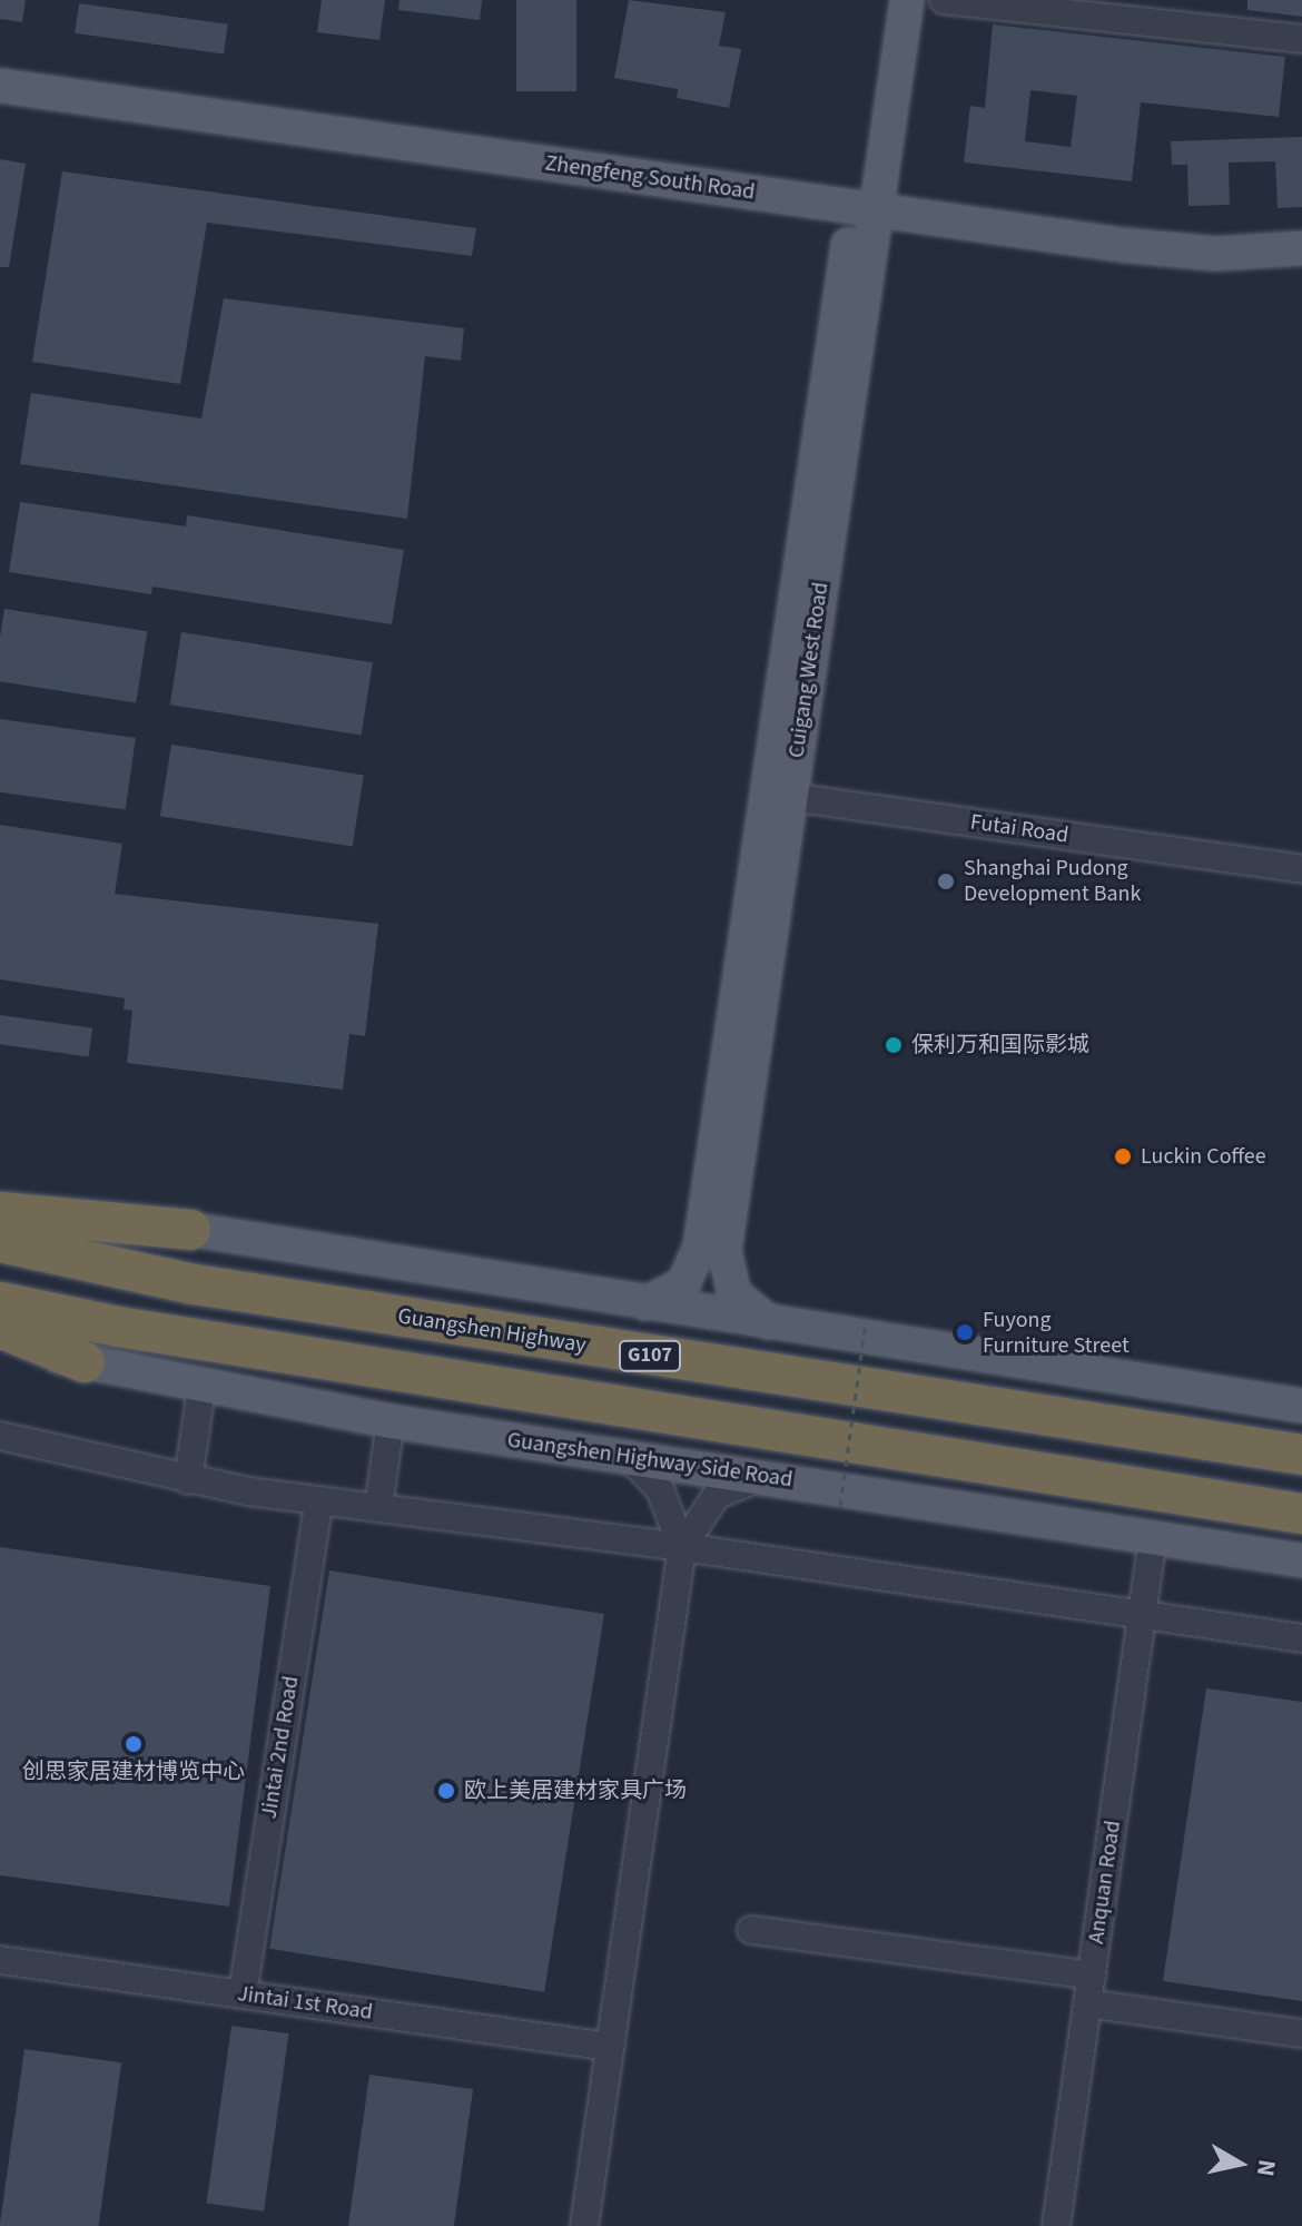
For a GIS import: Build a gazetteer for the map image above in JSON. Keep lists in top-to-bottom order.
{
  "streets": {
    "highway": ["Guangshen Highway", "G107"],
    "main road": ["Zhengfeng South Road", "Cuigang West Road", "Guangshen Highway Side Road"],
    "street": [
      "Futai Road",
      "Jintai 2nd Road",
      "Anquan Road",
      "Jintai 1st Road"
    ]
  },
  "crossings": [
    ["Zhengfeng South Road", "Cuigang West Road"],
    ["Cuigang West Road", "Futai Road"],
    ["Guangshen Highway Side Road", "Anquan Road"],
    ["Jintai 2nd Road", "Jintai 1st Road"]
  ],
  "places": [
    "Shanghai Pudong Development Bank",
    "保利万和国际影城",
    "Luckin Coffee",
    "Fuyong Furniture Street",
    "创思家居建材博览中心",
    "欧上美居建材家具广场"
  ],
  "north": "right"
}
